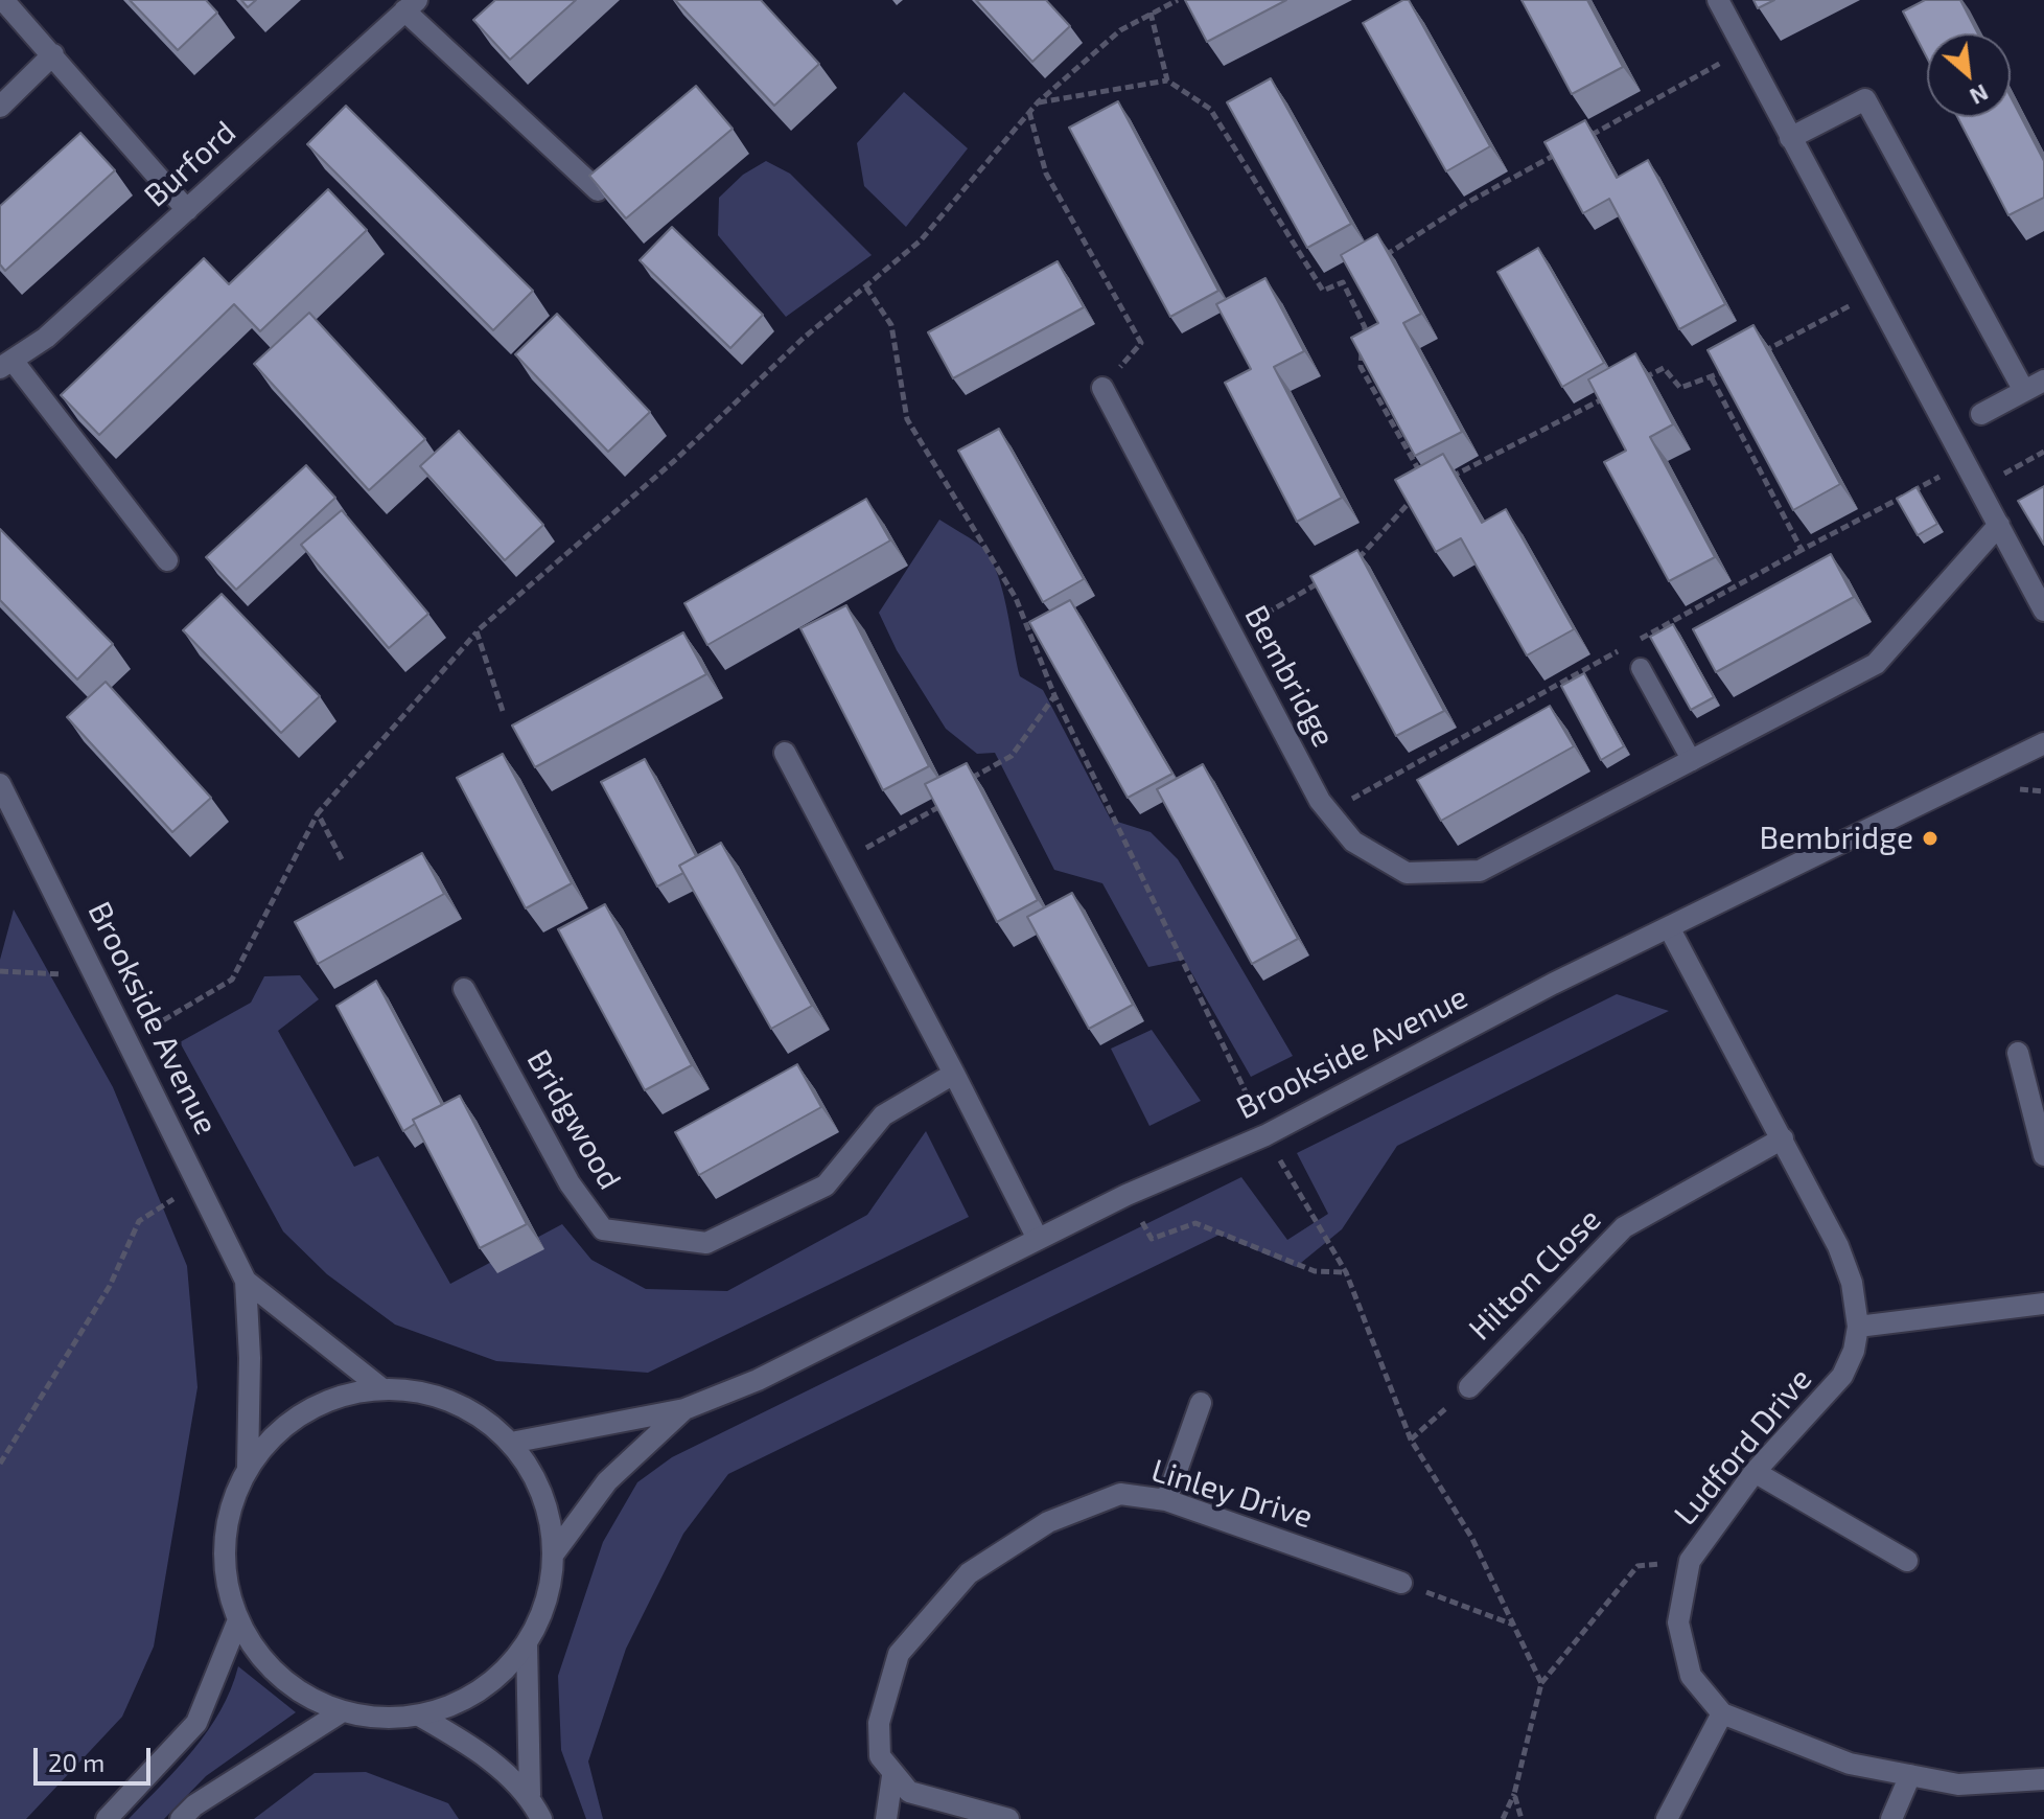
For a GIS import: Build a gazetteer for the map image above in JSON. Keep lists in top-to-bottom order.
{
  "streets": {
    "street": [
      "Burford",
      "Bembridge",
      "Brookside Avenue",
      "Bridgwood",
      "Hilton Close",
      "Ludford Drive",
      "Linley Drive"
    ]
  },
  "crossings": [
    ["Brookside Avenue", "Ludford Drive"],
    ["Hilton Close", "Ludford Drive"]
  ],
  "places": ["Bembridge"],
  "scale_bar": "20 m",
  "north": "bottom right"
}
